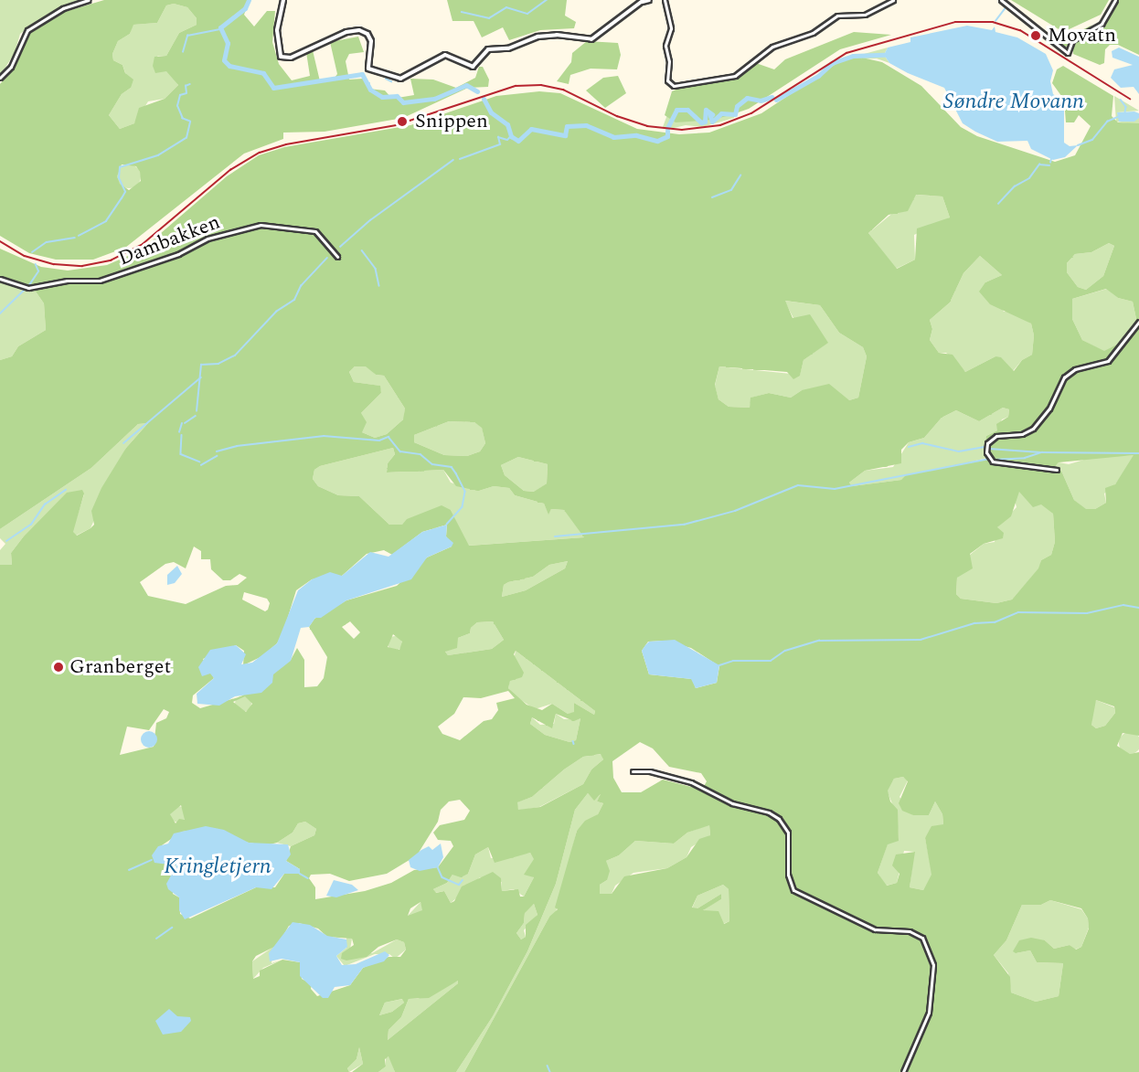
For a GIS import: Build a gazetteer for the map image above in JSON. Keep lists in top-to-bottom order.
{
  "streets": {
    "street": ["Dambakken"]
  },
  "water": ["Søndre Movann", "Kringletjern"],
  "places": ["Movatn", "Snippen", "Granberget"]
}
